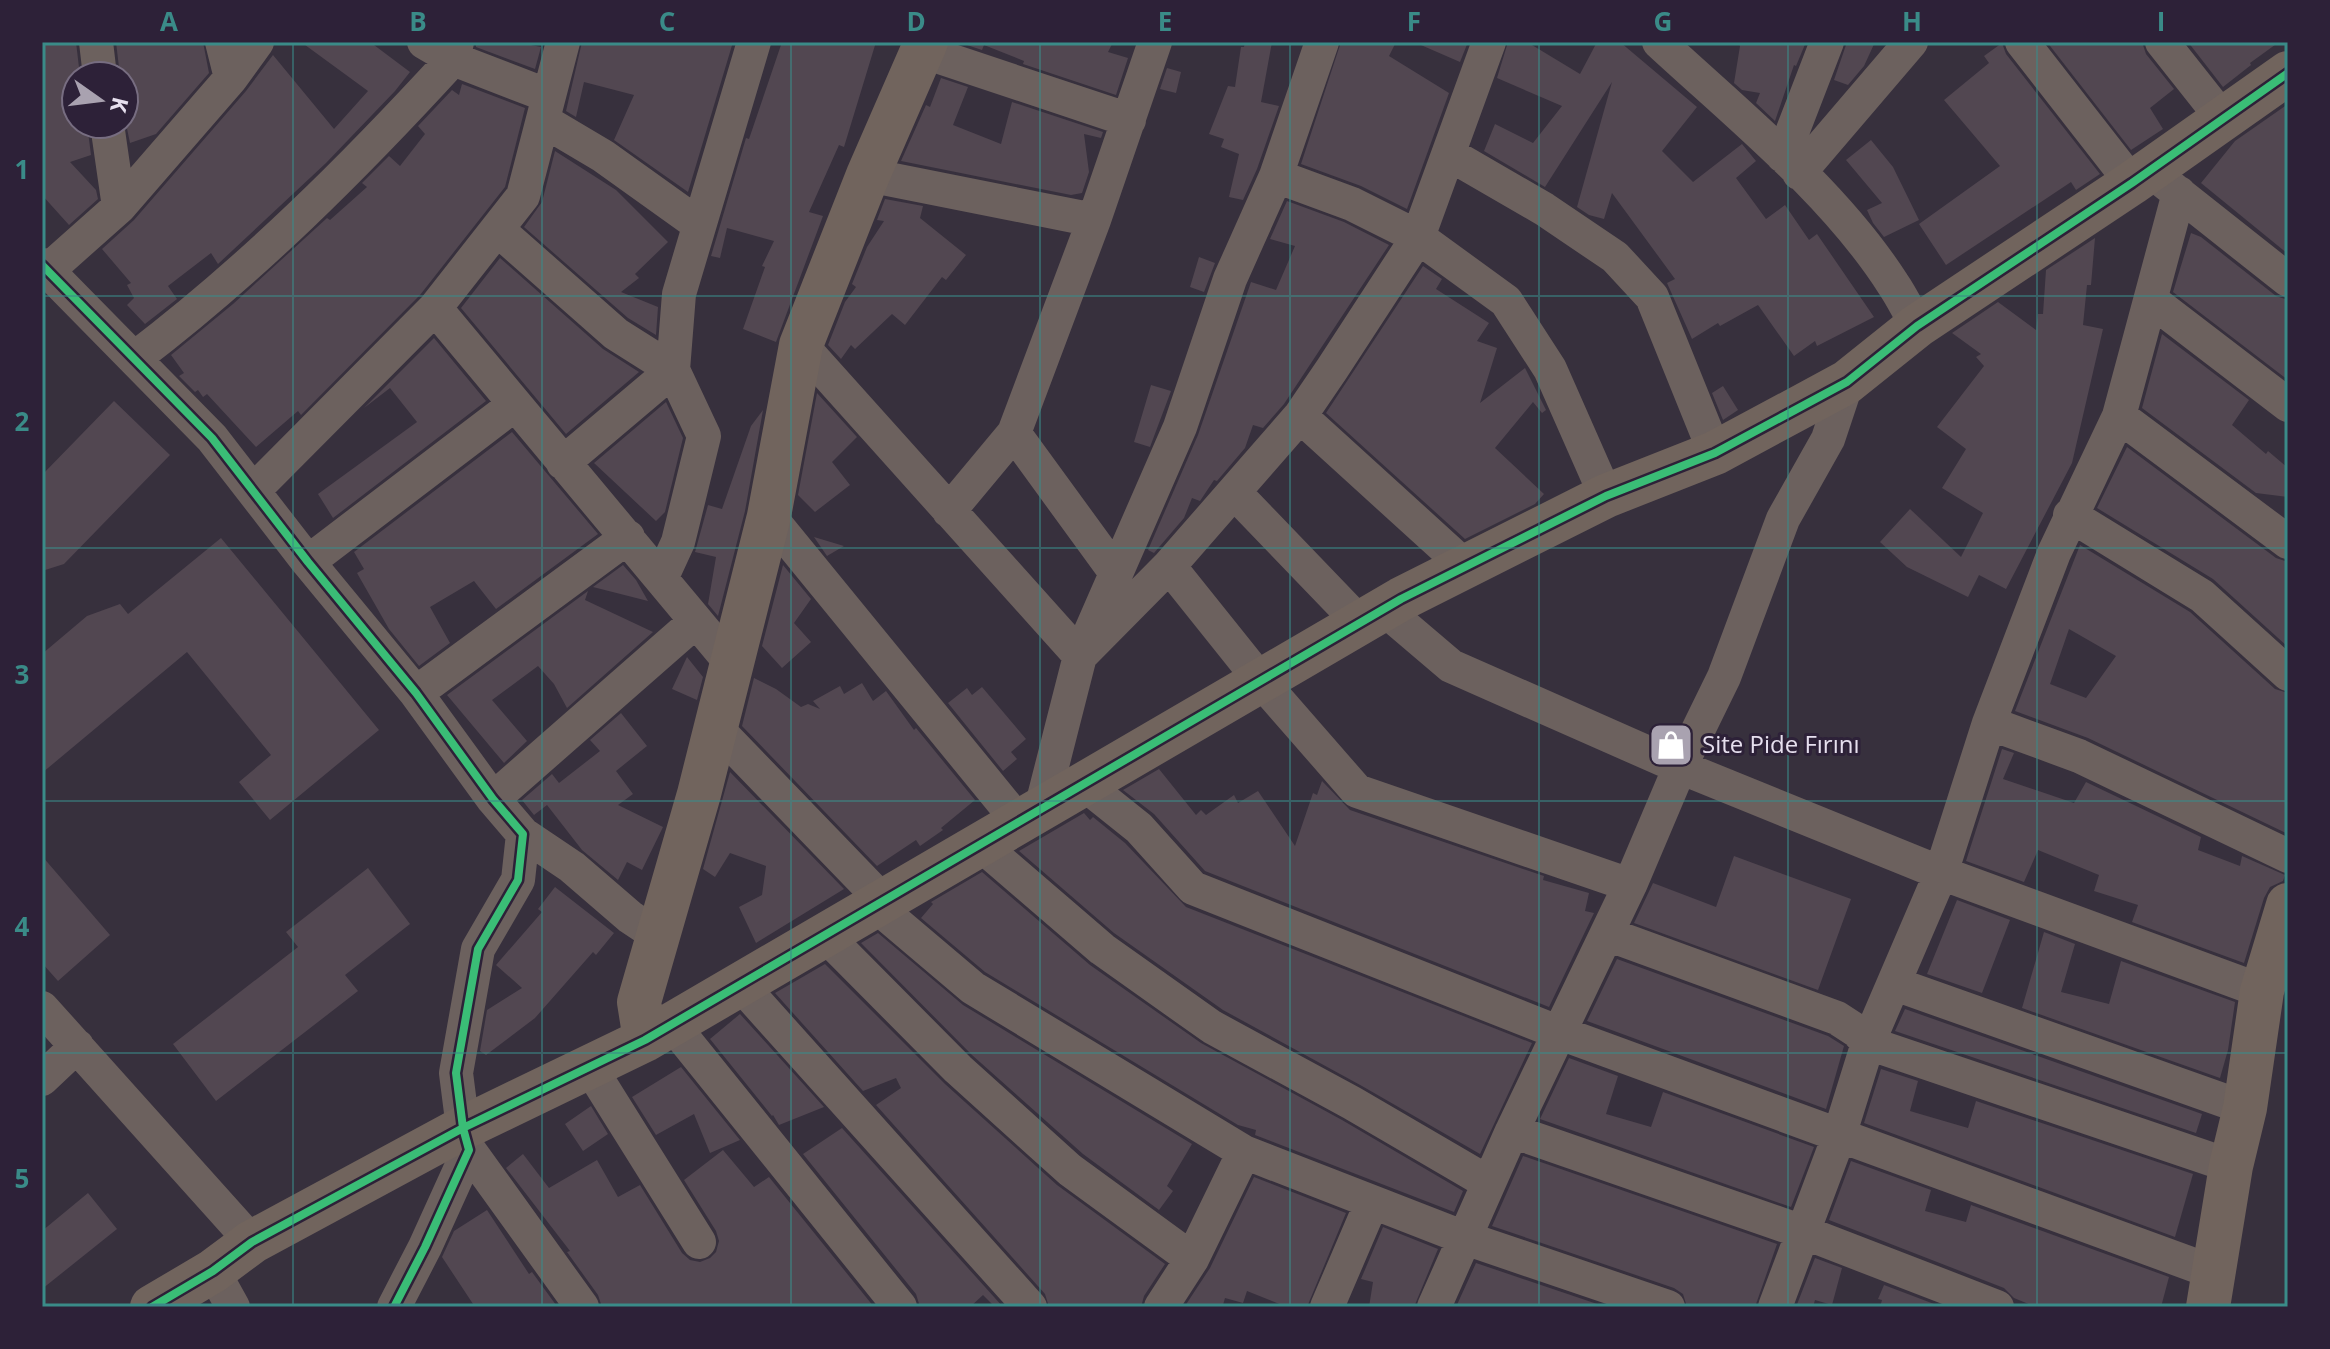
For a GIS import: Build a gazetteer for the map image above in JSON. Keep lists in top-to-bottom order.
{
  "places": {
    "shop": ["Site Pide Fırını"]
  },
  "north": "right",
  "grid": {
    "columns": [
      "A",
      "B",
      "C",
      "D",
      "E",
      "F",
      "G",
      "H",
      "I"
    ],
    "rows": [
      "1",
      "2",
      "3",
      "4",
      "5"
    ]
  }
}
